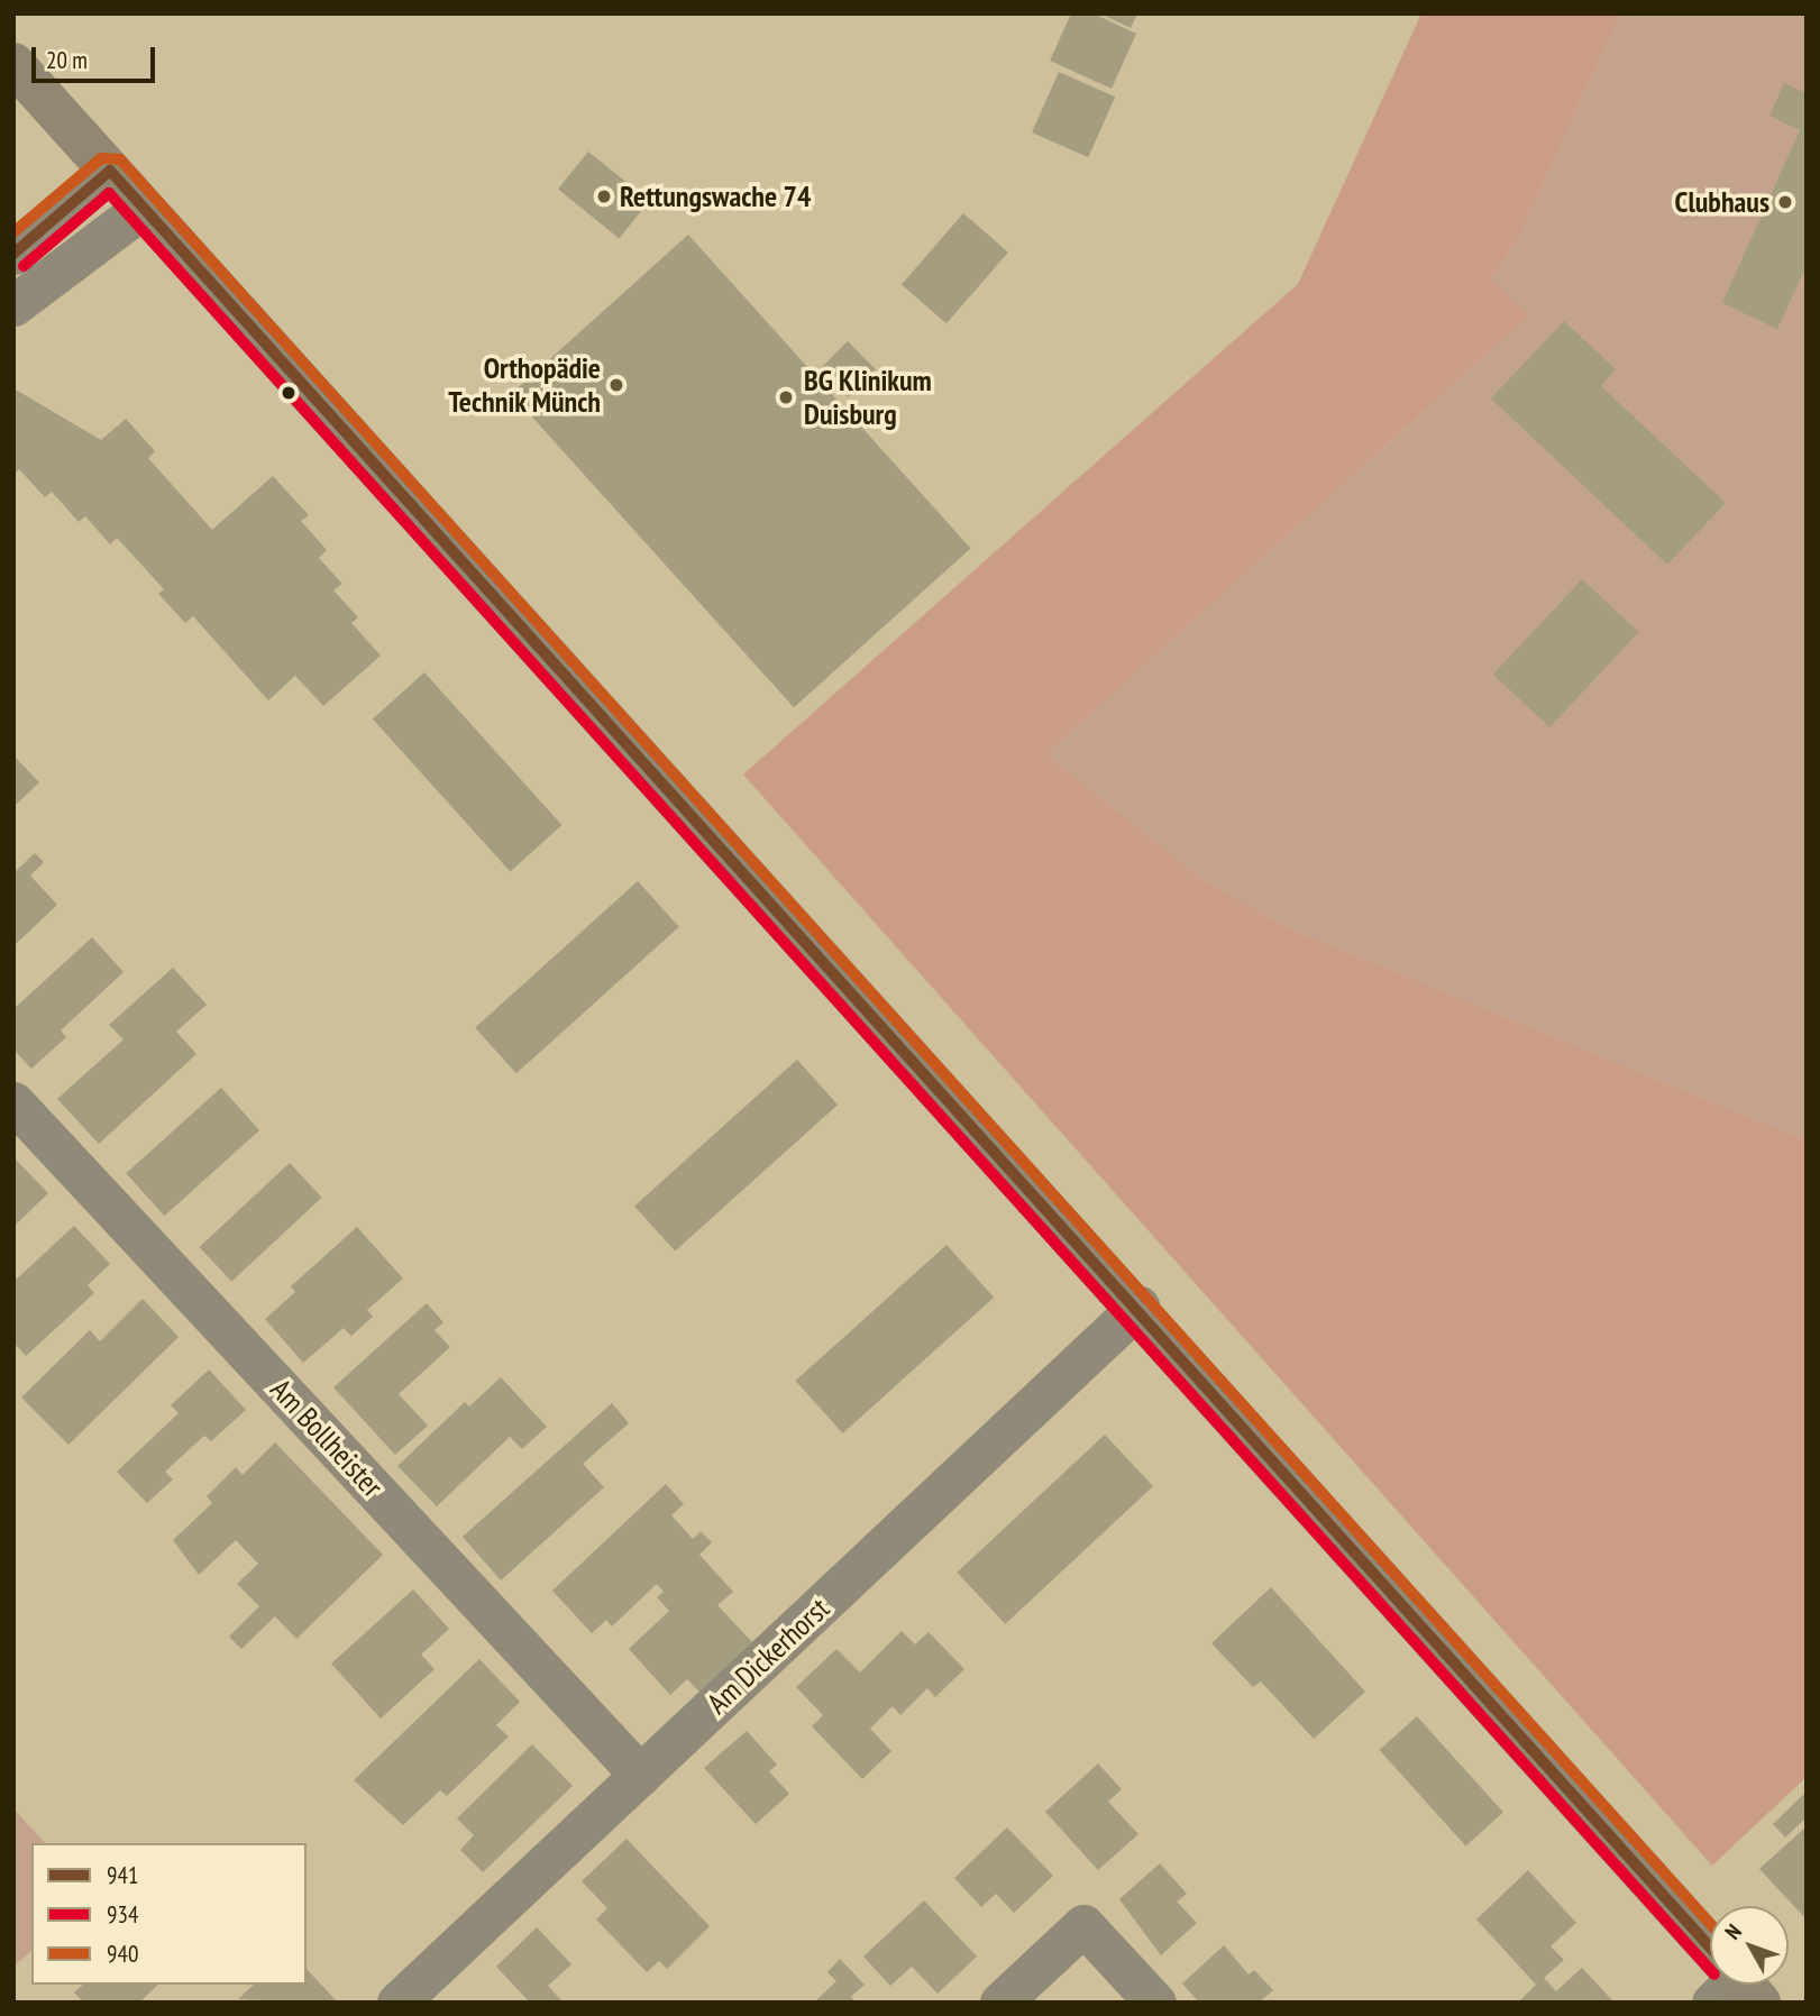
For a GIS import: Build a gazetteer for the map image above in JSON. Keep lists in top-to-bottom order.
{
  "streets": {
    "street": ["Am Bollheister", "Am Dickerhorst"]
  },
  "crossings": [
    ["Am Bollheister", "Am Dickerhorst"]
  ],
  "places": [
    "Rettungswache 74",
    "Clubhaus",
    "Orthopädie Technik Münch",
    "BG Klinikum Duisburg"
  ],
  "lines": ["transit line 940", "transit line 941", "transit line 934"],
  "legend": ["941", "934", "940"],
  "scale_bar": "20 m",
  "north": "top left"
}
